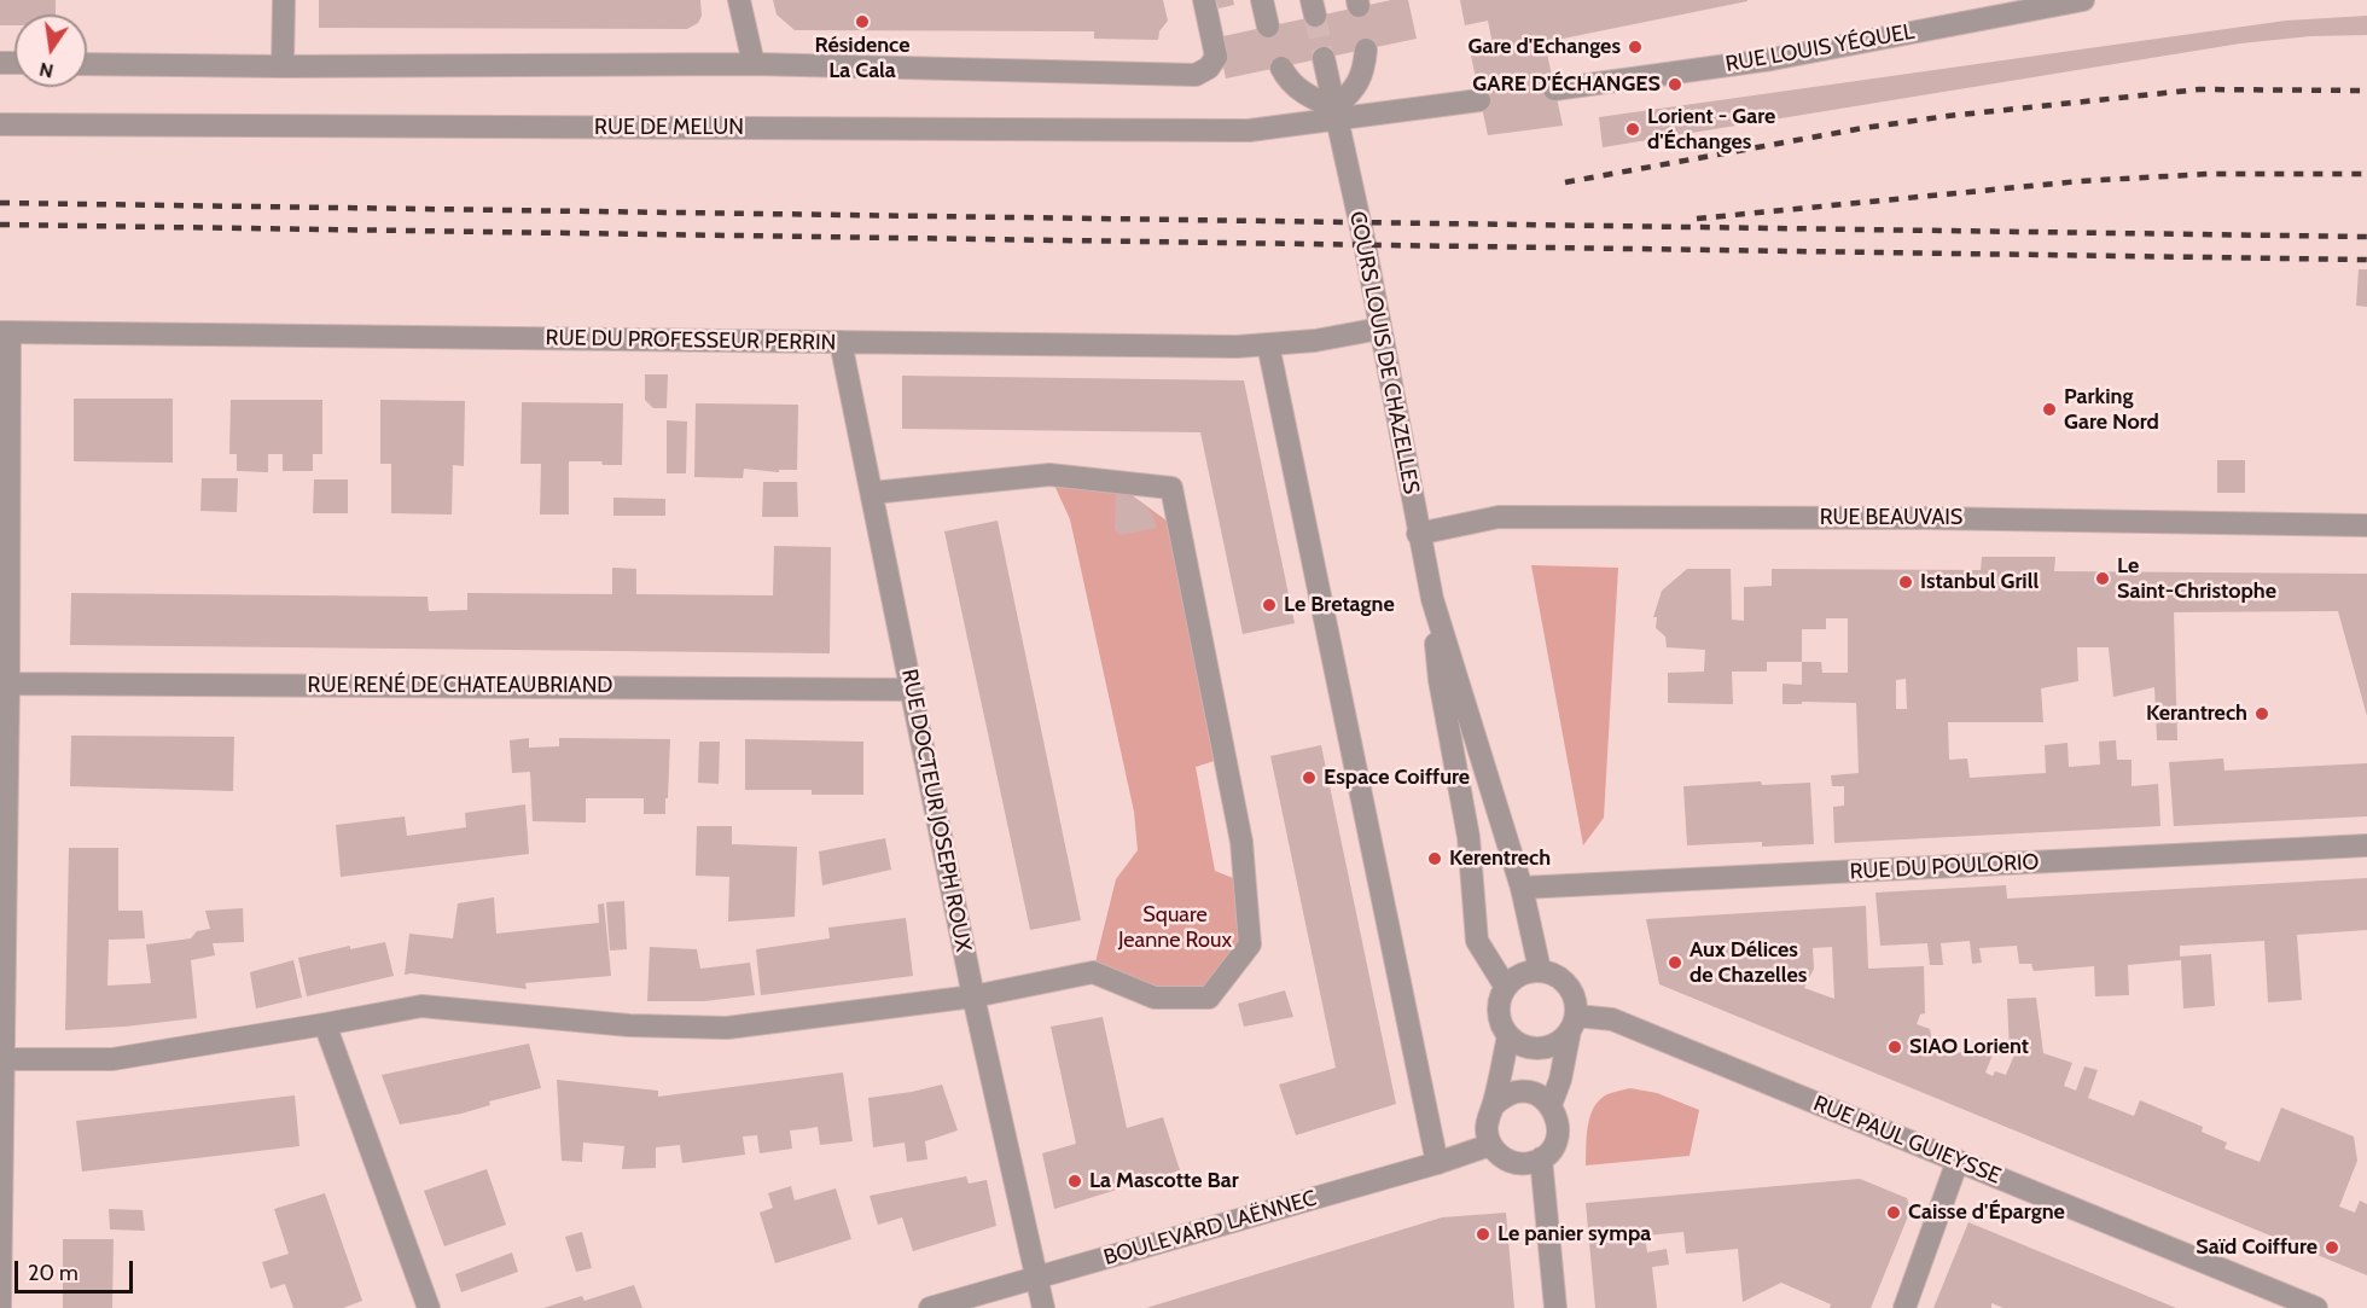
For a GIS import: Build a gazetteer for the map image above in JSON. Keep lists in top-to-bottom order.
{
  "streets": {
    "street": [
      "RUE LOUIS YÉQUEL",
      "RUE DE MELUN",
      "RUE DU PROFESSEUR PERRIN",
      "COURS LOUIS DE CHAZELLES",
      "RUE BEAUVAIS",
      "RUE RENÉ DE CHATEAUBRIAND",
      "RUE DOCTEUR JOSEPH ROUX",
      "RUE DU POULORIO",
      "RUE PAUL GUIEYSSE",
      "BOULEVARD LAËNNEC"
    ]
  },
  "crossings": [
    ["RUE DE MELUN", "COURS LOUIS DE CHAZELLES"],
    ["RUE DU PROFESSEUR PERRIN", "COURS LOUIS DE CHAZELLES"],
    ["RUE DU PROFESSEUR PERRIN", "RUE DOCTEUR JOSEPH ROUX"],
    ["COURS LOUIS DE CHAZELLES", "RUE BEAUVAIS"],
    ["COURS LOUIS DE CHAZELLES", "RUE DU POULORIO"],
    ["COURS LOUIS DE CHAZELLES", "RUE PAUL GUIEYSSE"],
    ["RUE RENÉ DE CHATEAUBRIAND", "RUE DOCTEUR JOSEPH ROUX"],
    ["RUE DOCTEUR JOSEPH ROUX", "BOULEVARD LAËNNEC"]
  ],
  "parks": ["Square Jeanne Roux"],
  "places": [
    "Résidence La Cala",
    "Gare d'Echanges",
    "GARE D'ÉCHANGES",
    "Lorient - Gare d'Échanges",
    "Parking Gare Nord",
    "Le Saint-Christophe",
    "Istanbul Grill",
    "Le Bretagne",
    "Kerantrech",
    "Espace Coiffure",
    "Kerentrech",
    "Aux Délices de Chazelles",
    "SIAO Lorient",
    "La Mascotte Bar",
    "Caisse d'Épargne",
    "Le panier sympa",
    "Saïd Coiffure"
  ],
  "scale_bar": "20 m",
  "north": "bottom"
}
